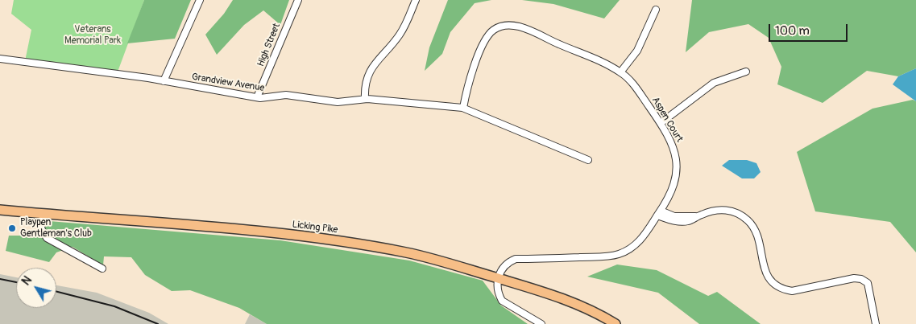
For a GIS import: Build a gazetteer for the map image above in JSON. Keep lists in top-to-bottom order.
{
  "streets": {
    "main road": ["Licking Pike"],
    "street": ["High Street", "Grandview Avenue", "Aspen Court"]
  },
  "crossings": [
    ["High Street", "Grandview Avenue"],
    ["Grandview Avenue", "Aspen Court"],
    ["Aspen Court", "Licking Pike"]
  ],
  "parks": ["Veterans Memorial Park"],
  "places": ["Playpen Gentleman's Club"],
  "scale_bar": "100 m",
  "north": "top left"
}
